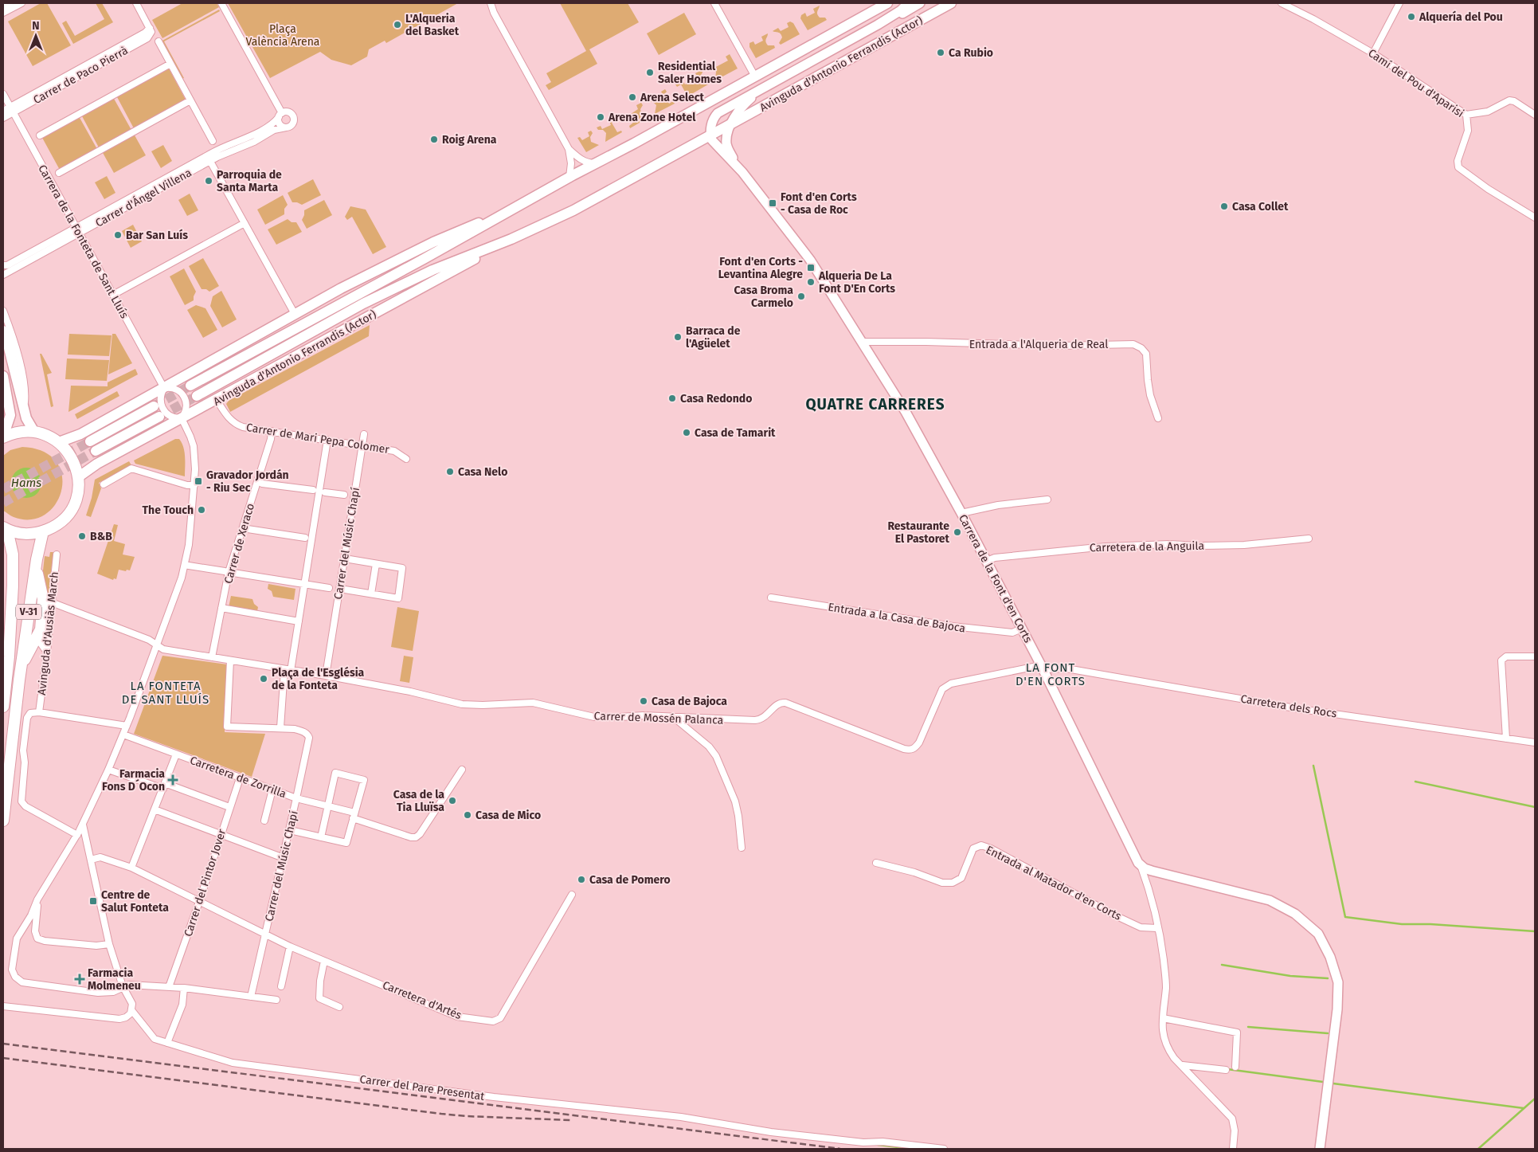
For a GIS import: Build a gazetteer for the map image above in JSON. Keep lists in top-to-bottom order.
{
  "streets": {
    "highway": ["V-31", "Avinguda d'Ausiàs March"],
    "main road": ["Avinguda d'Antonio Ferrandis (Actor)"],
    "street": [
      "Carrer de Paco Pierrà",
      "Camí del Pou d'Aparisi",
      "Carrer d'Ángel Villena",
      "Carrera de la Fonteta de Sant Lluís",
      "Entrada a l'Alqueria de Real",
      "Carrer de Mari Pepa Colomer",
      "Carrer de Xeraco",
      "Carrer del Músic Chapí",
      "Carretera de la Anguila",
      "Carrera de la Font d'en Corts",
      "Entrada a la Casa de Bajoca",
      "Carretera dels Rocs",
      "Carrer de Mossén Palanca",
      "Carretera de Zorrilla",
      "Carrer del Pintor Jover",
      "Entrada al Matador d'en Corts",
      "Carretera d'Artés",
      "Carrer del Pare Presentat"
    ]
  },
  "crossings": [
    ["Avinguda d'Antonio Ferrandis (Actor)", "Carrera de la Fonteta de Sant Lluís"],
    ["Avinguda d'Antonio Ferrandis (Actor)", "Carrer de Mari Pepa Colomer"],
    ["Carrer de Paco Pierrà", "Carrera de la Fonteta de Sant Lluís"],
    ["Carrer d'Ángel Villena", "Carrera de la Fonteta de Sant Lluís"],
    ["Entrada a l'Alqueria de Real", "Carrera de la Font d'en Corts"],
    ["Carrer de Mari Pepa Colomer", "Carrer de Xeraco"],
    ["Carrer de Mari Pepa Colomer", "Carrer del Músic Chapí"],
    ["Carrer de Xeraco", "Carrer de Mossén Palanca"],
    ["Carrer del Músic Chapí", "Carrer de Mossén Palanca"],
    ["Carrer del Músic Chapí", "Carretera de Zorrilla"],
    ["Carrer del Músic Chapí", "Carretera d'Artés"],
    ["Carretera de la Anguila", "Carrera de la Font d'en Corts"],
    ["Carrera de la Font d'en Corts", "Entrada a la Casa de Bajoca"],
    ["Carrera de la Font d'en Corts", "Carretera dels Rocs"],
    ["Carrera de la Font d'en Corts", "Carrer de Mossén Palanca"],
    ["Avinguda d'Ausiàs March", "Carrer de Mossén Palanca"],
    ["Carretera dels Rocs", "Carrer de Mossén Palanca"],
    ["Carretera de Zorrilla", "Carrer del Pintor Jover"],
    ["Carrer del Pintor Jover", "Carretera d'Artés"],
    ["Carretera d'Artés", "Carrer del Pare Presentat"]
  ],
  "districts": ["QUATRE CARRERES", "LA FONT D'EN CORTS", "LA FONTETA DE SANT LLUÍS"],
  "water": ["Hams"],
  "parks": ["Plaça València Arena"],
  "places": {
    "other": [
      "Alquería del Pou",
      "L'Alqueria del Basket",
      "Ca Rubio",
      "Residential Saler Homes",
      "Arena Select",
      "Arena Zone Hotel",
      "Roig Arena",
      "Parroquia de Santa Marta",
      "Casa Collet",
      "Bar San Luís",
      "Alqueria De La Font D'En Corts",
      "Casa Broma Carmelo",
      "Barraca de l'Agüelet",
      "Casa Redondo",
      "Casa de Tamarit",
      "Casa Nelo",
      "The Touch",
      "Restaurante El Pastoret",
      "B&B",
      "Plaça de l'Església de la Fonteta",
      "Casa de Bajoca",
      "Casa de la Tia Lluïsa",
      "Casa de Mico",
      "Casa de Pomero"
    ],
    "transit": [
      "Font d'en Corts - Casa de Roc",
      "Font d'en Corts - Levantina Alegre",
      "Gravador Jordán - Riu Sec",
      "Centre de Salut Fonteta"
    ],
    "health": ["Farmacia Fons D´Ocon", "Farmacia Molmeneu"]
  },
  "north": "top"
}
